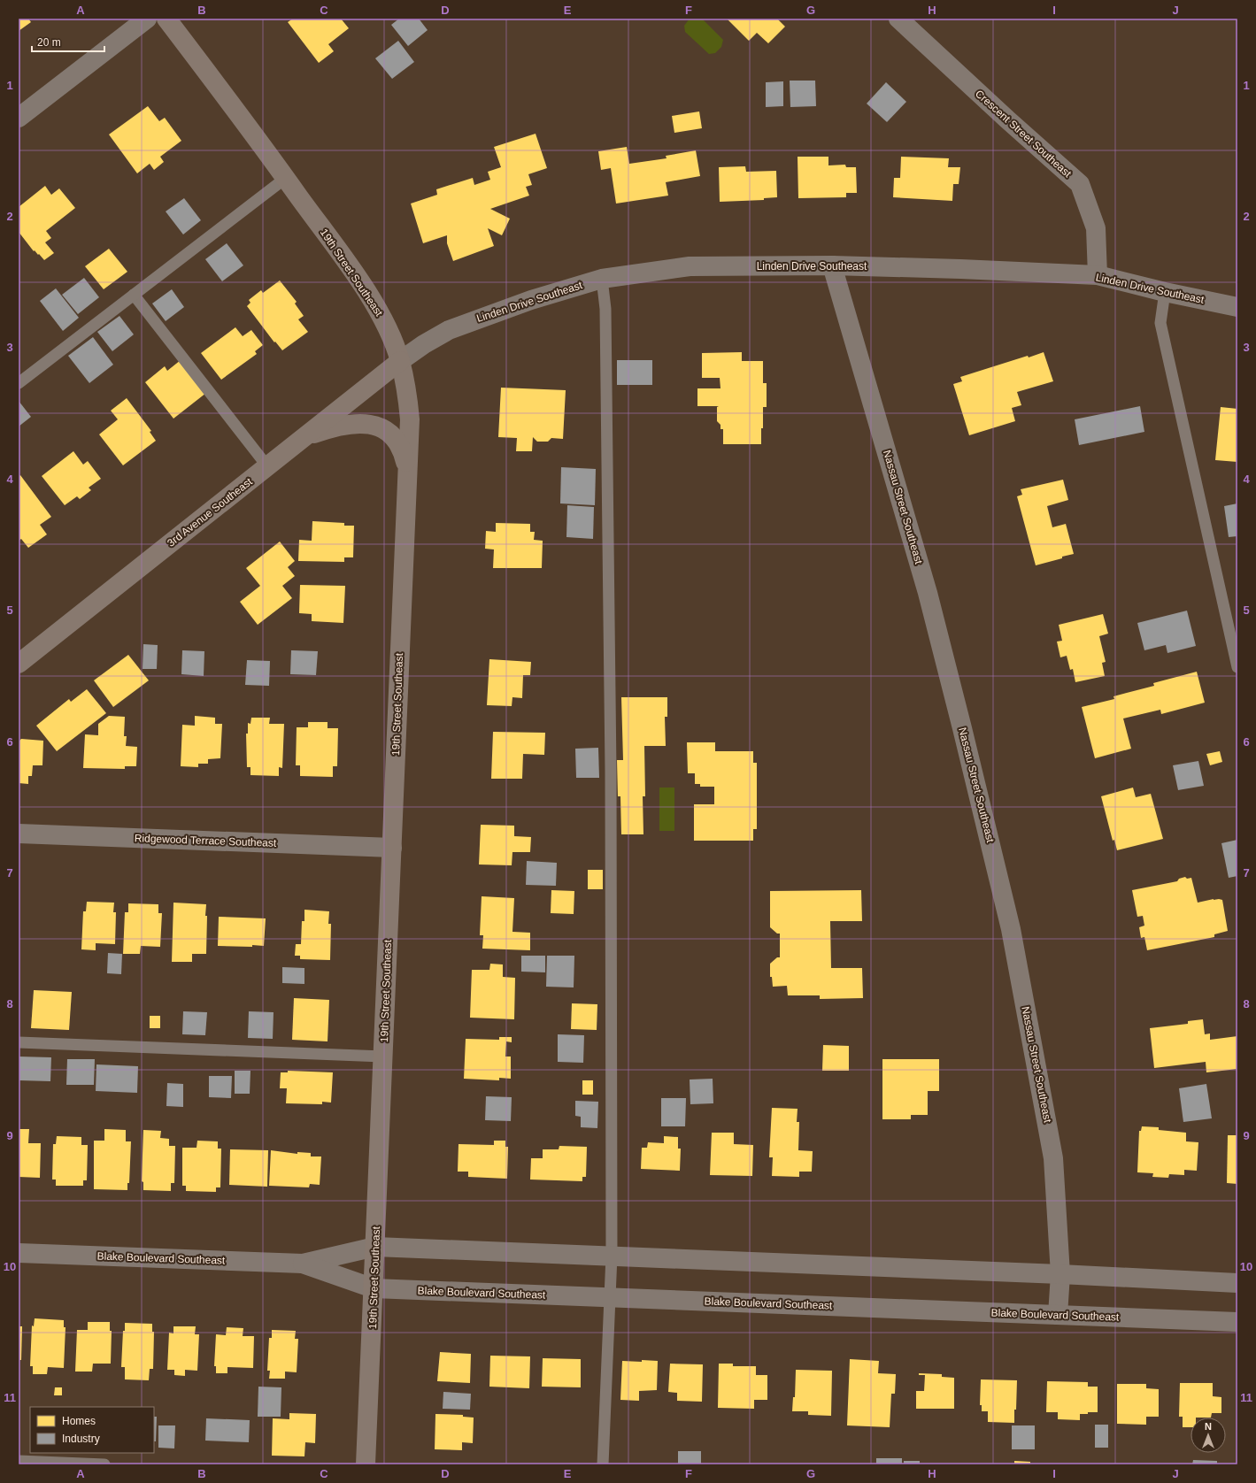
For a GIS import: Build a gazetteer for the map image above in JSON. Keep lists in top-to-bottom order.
{
  "streets": {
    "main road": ["19th Street Southeast", "3rd Avenue Southeast"],
    "street": [
      "Crescent Street Southeast",
      "Linden Drive Southeast",
      "Nassau Street Southeast",
      "Ridgewood Terrace Southeast",
      "Blake Boulevard Southeast"
    ]
  },
  "crossings": [
    ["Crescent Street Southeast", "Linden Drive Southeast"],
    ["Linden Drive Southeast", "19th Street Southeast"],
    ["Linden Drive Southeast", "Nassau Street Southeast"],
    ["Linden Drive Southeast", "3rd Avenue Southeast"],
    ["19th Street Southeast", "3rd Avenue Southeast"],
    ["19th Street Southeast", "Ridgewood Terrace Southeast"],
    ["19th Street Southeast", "Blake Boulevard Southeast"],
    ["Nassau Street Southeast", "Blake Boulevard Southeast"]
  ],
  "legend": ["Homes", "Industry"],
  "scale_bar": "20 m",
  "north": "top",
  "grid": {
    "columns": [
      "A",
      "B",
      "C",
      "D",
      "E",
      "F",
      "G",
      "H",
      "I",
      "J"
    ],
    "rows": [
      "1",
      "2",
      "3",
      "4",
      "5",
      "6",
      "7",
      "8",
      "9",
      "10",
      "11"
    ]
  }
}
